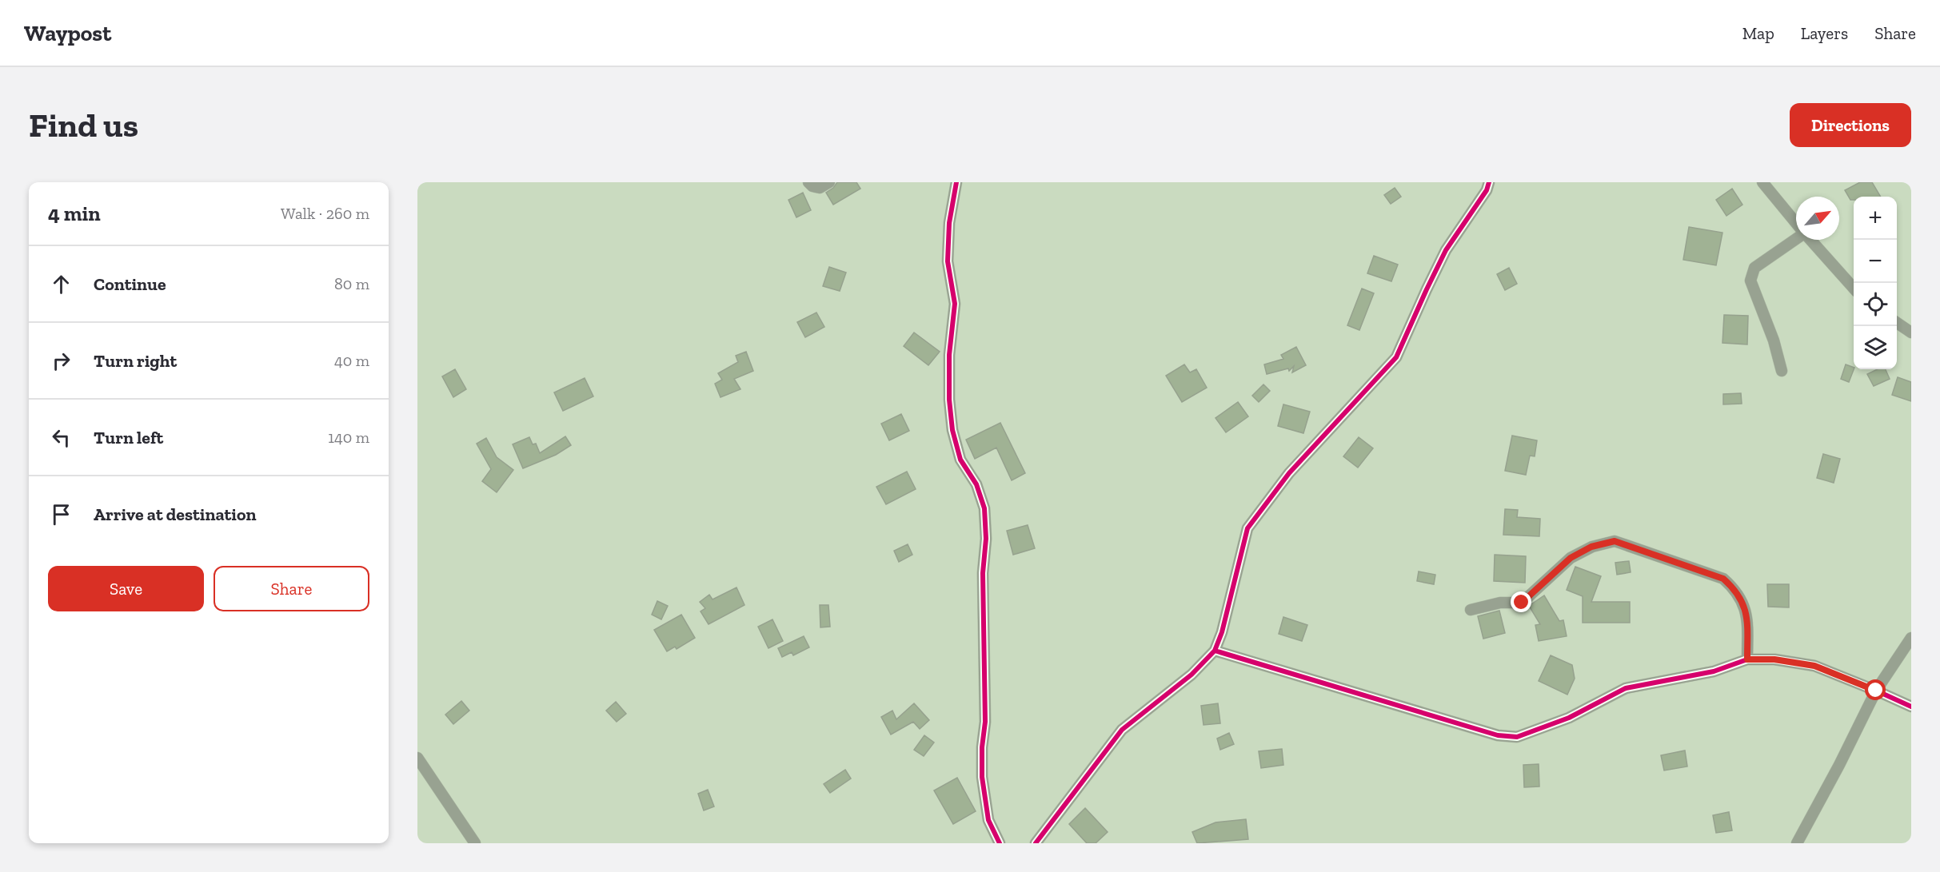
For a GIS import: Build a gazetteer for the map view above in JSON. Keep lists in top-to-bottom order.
{
  "north": "top right",
  "page": {
    "header": "Waypost",
    "nav": ["Map", "Layers", "Share"],
    "buttons": [
      "Directions",
      ["Save", "Share"]
    ],
    "title": "Find us",
    "heading": ["4 min", "Walk · 260 m"],
    "map_buttons": ["+", "−"],
    "list": [
      ["Continue", "80 m"],
      ["Turn right", "40 m"],
      ["Turn left", "140 m"],
      "Arrive at destination"
    ]
  }
}
